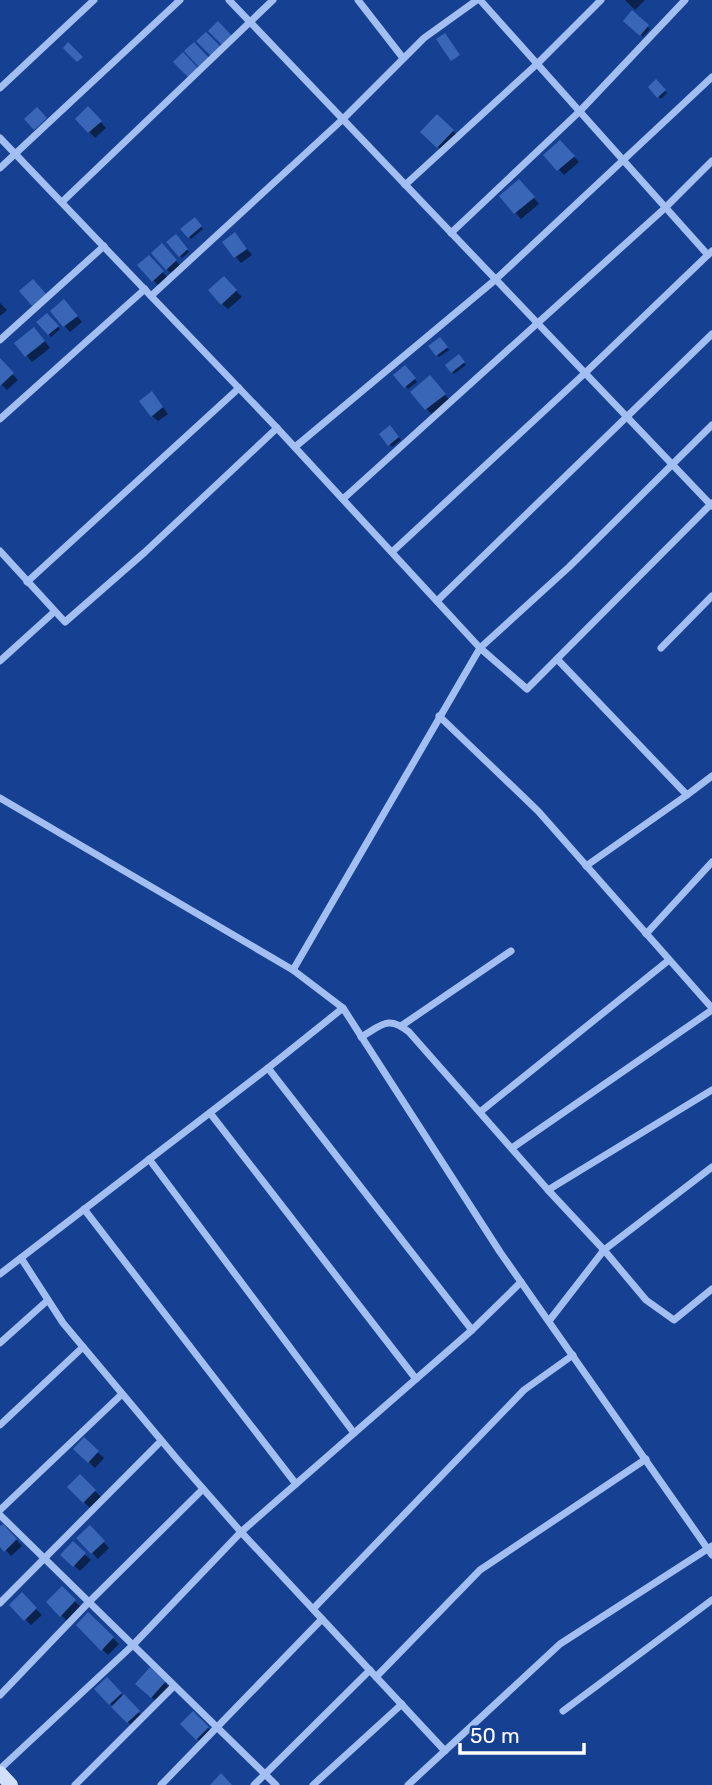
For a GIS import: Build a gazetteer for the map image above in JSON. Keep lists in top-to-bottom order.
{
  "scale_bar": "50 m"
}
